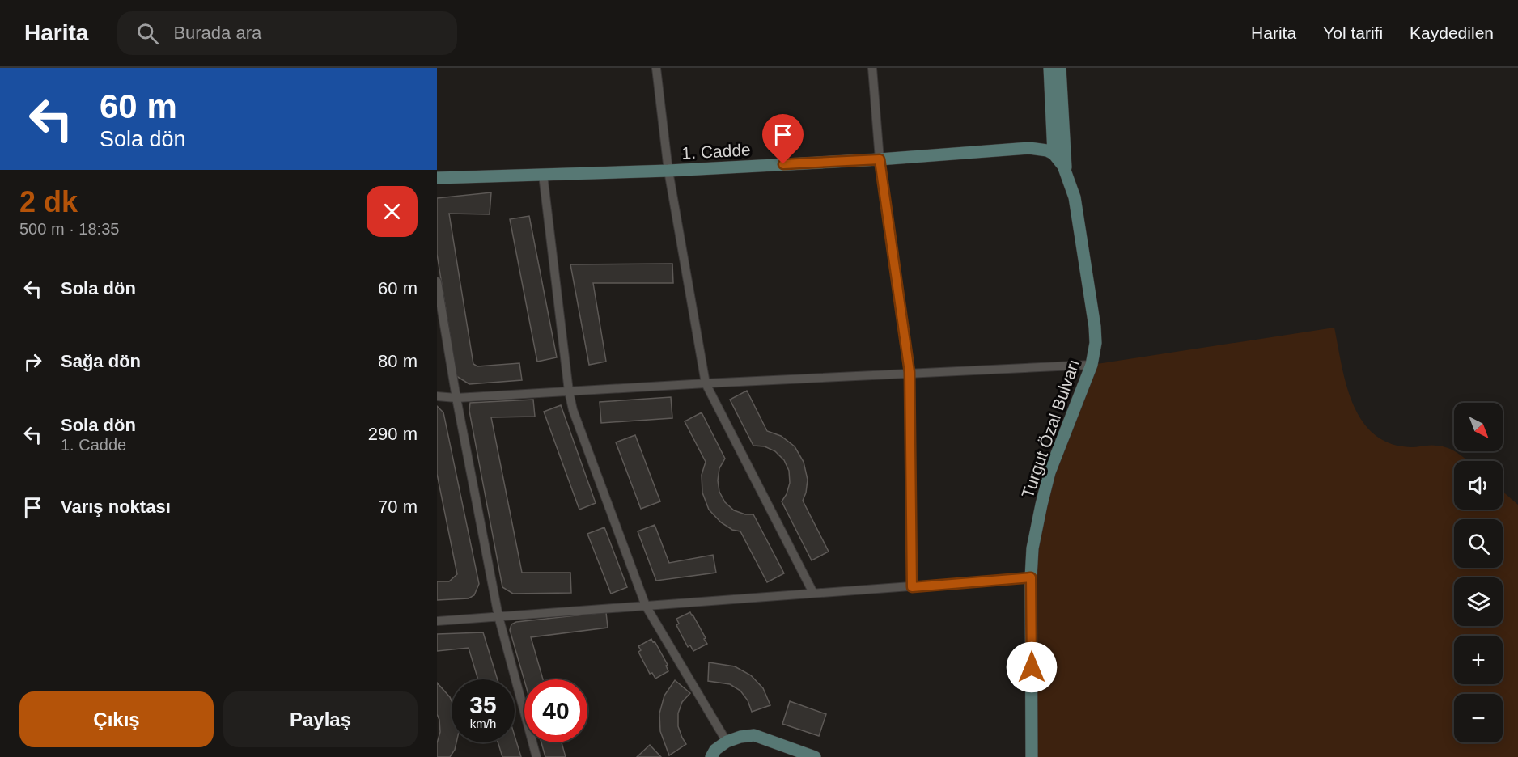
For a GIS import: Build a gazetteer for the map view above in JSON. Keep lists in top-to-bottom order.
{
  "streets": {
    "street": ["1. Cadde", "Turgut Özal Bulvarı"]
  },
  "crossings": [
    ["1. Cadde", "Turgut Özal Bulvarı"]
  ],
  "north": "bottom right",
  "page": {
    "header": "Harita",
    "search": "Burada ara",
    "nav": ["Harita", "Yol tarifi", "Kaydedilen"],
    "turn": ["60 m", "Sola dön"],
    "heading": ["2 dk", "500 m · 18:35"],
    "list": [
      {
        "name": "Sola dön",
        "value": "60 m"
      },
      {
        "name": "Sağa dön",
        "value": "80 m"
      },
      {
        "name": "Sola dön",
        "note": "1. Cadde",
        "value": "290 m"
      },
      {
        "name": "Varış noktası",
        "value": "70 m"
      }
    ],
    "map_buttons": ["+", "−"],
    "speed": "35 km/h",
    "limit": "40",
    "buttons": ["Çıkış", "Paylaş"]
  }
}
